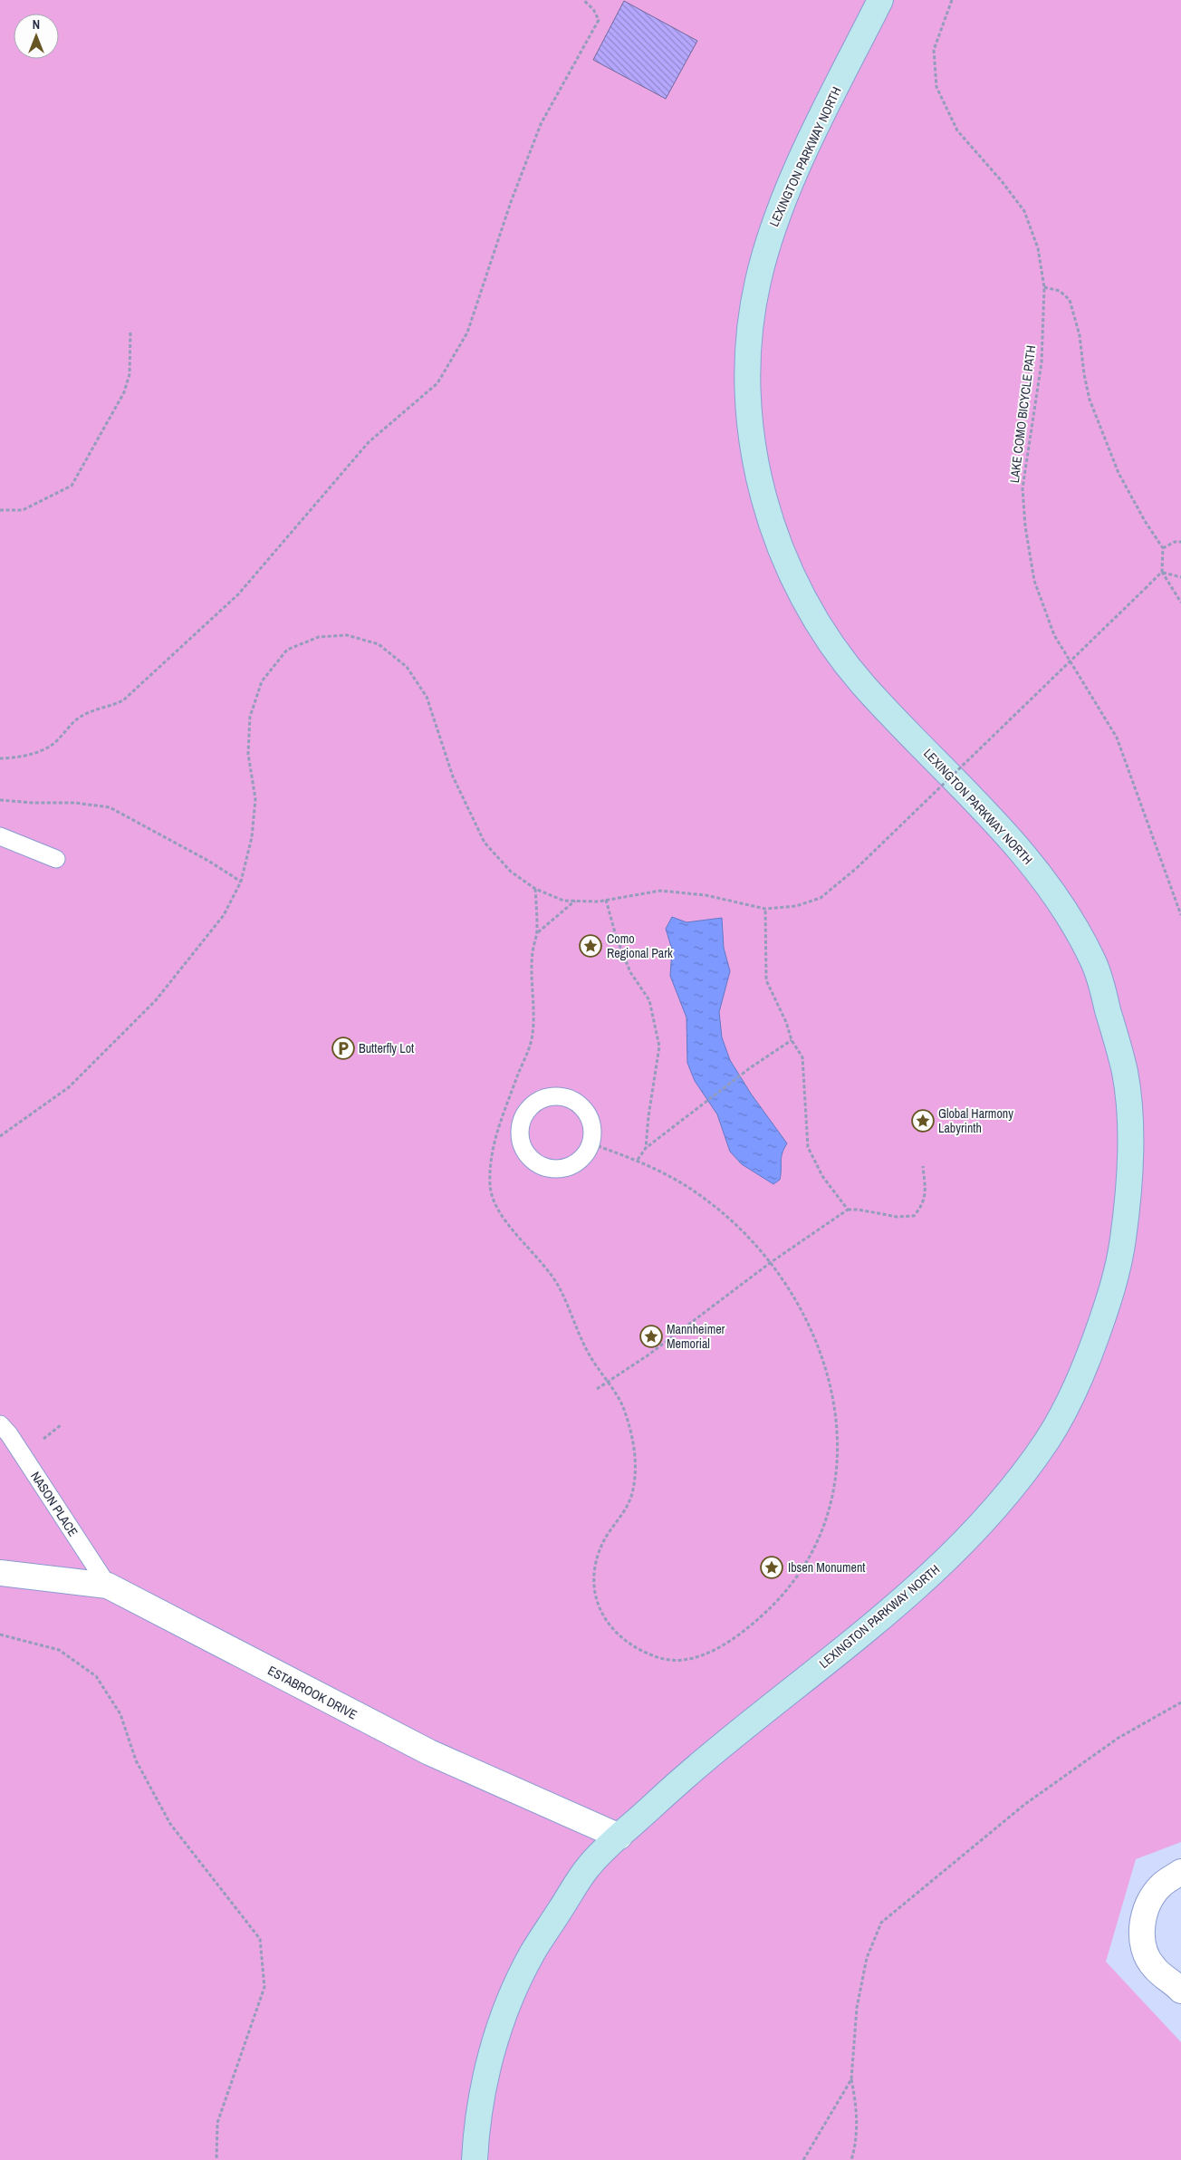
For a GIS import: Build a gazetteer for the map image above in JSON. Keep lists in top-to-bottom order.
{
  "streets": {
    "main road": ["LEXINGTON PARKWAY NORTH"],
    "street": ["ESTABROOK DRIVE"],
    "lane": ["NASON PLACE"],
    "path": ["LAKE COMO BICYCLE PATH"]
  },
  "crossings": [
    ["LEXINGTON PARKWAY NORTH", "ESTABROOK DRIVE"],
    ["NASON PLACE", "ESTABROOK DRIVE"]
  ],
  "places": {
    "place": [
      "Como Regional Park",
      "Global Harmony Labyrinth",
      "Mannheimer Memorial",
      "Ibsen Monument"
    ],
    "parking": ["Butterfly Lot"]
  },
  "north": "top"
}
